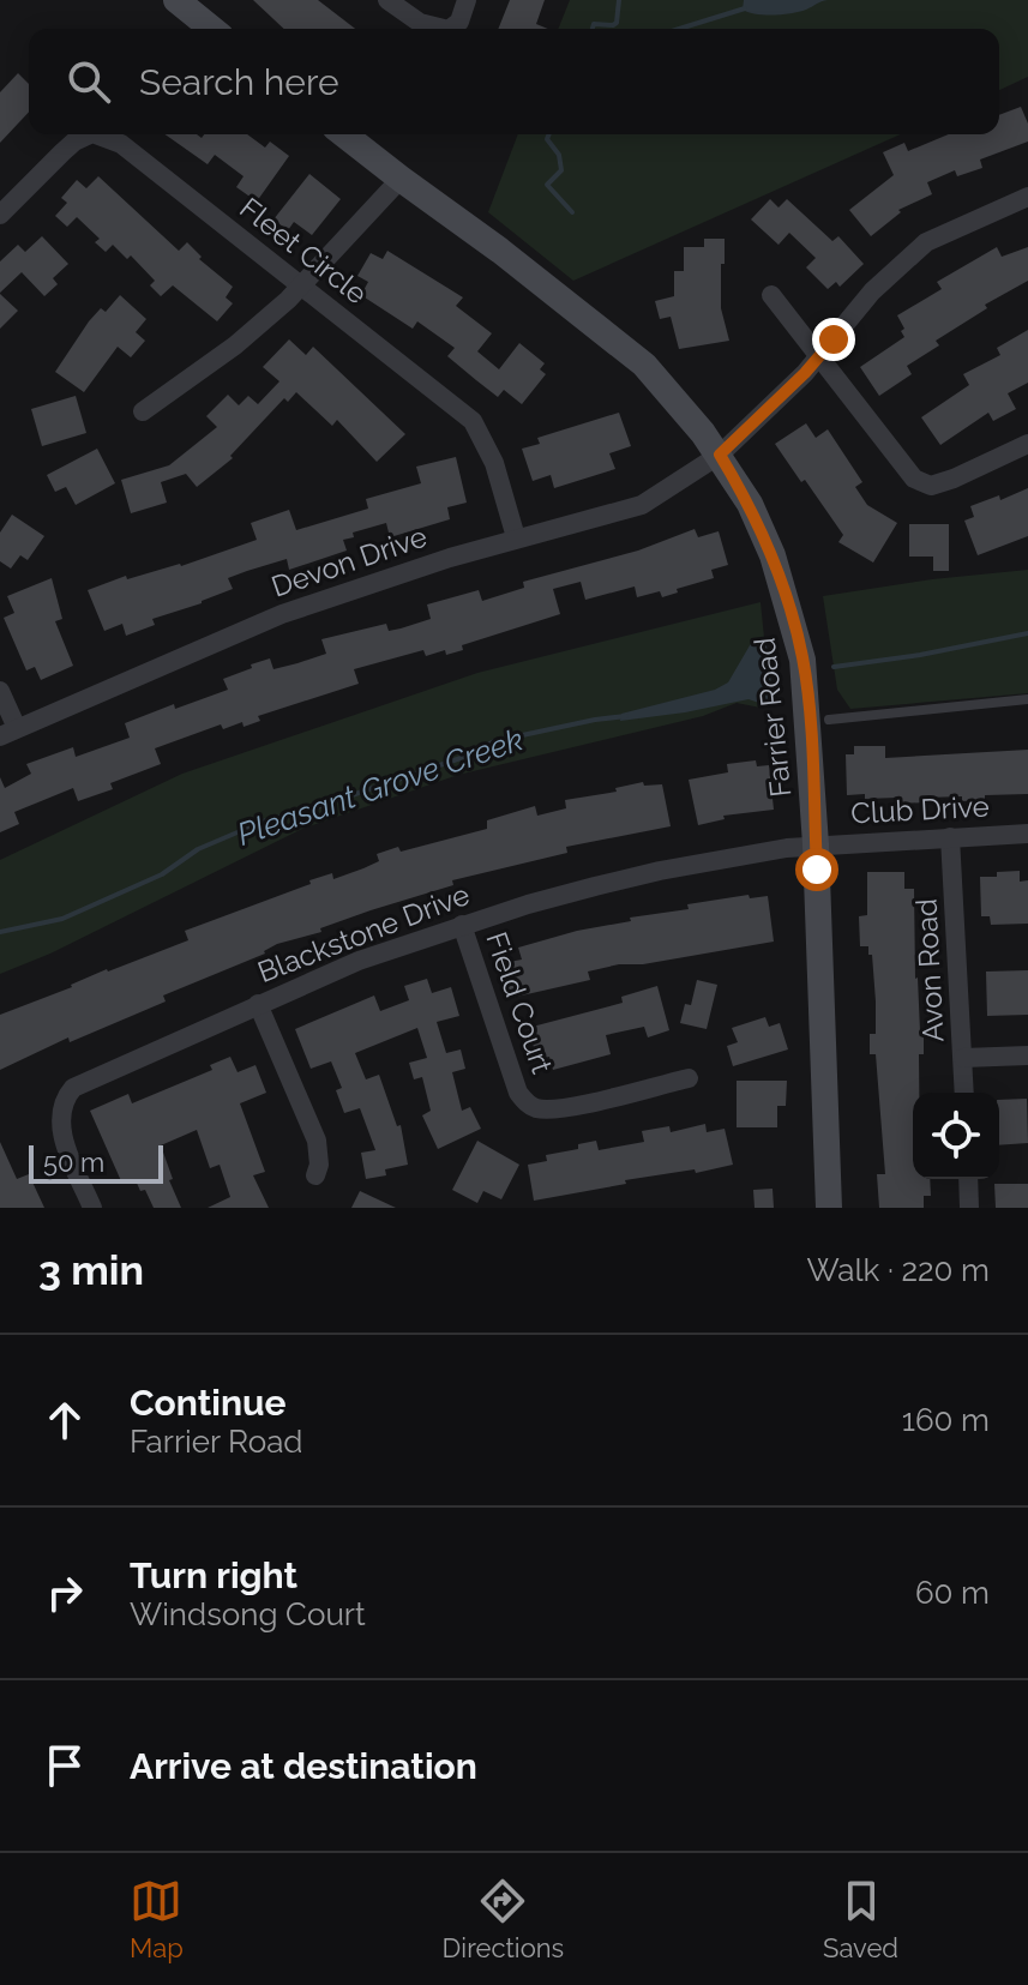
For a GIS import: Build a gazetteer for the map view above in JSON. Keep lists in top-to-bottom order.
{
  "streets": {
    "street": [
      "Fleet Circle",
      "Devon Drive",
      "Farrier Road",
      "Club Drive",
      "Blackstone Drive",
      "Avon Road",
      "Field Court"
    ]
  },
  "crossings": [
    ["Fleet Circle", "Devon Drive"],
    ["Devon Drive", "Farrier Road"],
    ["Farrier Road", "Club Drive"],
    ["Farrier Road", "Blackstone Drive"],
    ["Club Drive", "Blackstone Drive"],
    ["Club Drive", "Avon Road"],
    ["Blackstone Drive", "Field Court"]
  ],
  "water": ["Pleasant Grove Creek"],
  "scale_bar": "50 m",
  "page": {
    "search": "Search here",
    "scale": "50 m",
    "heading": ["3 min", "Walk · 220 m"],
    "list": [
      ["Continue", "Farrier Road", "160 m"],
      ["Turn right", "Windsong Court", "60 m"],
      "Arrive at destination"
    ],
    "nav": ["Map", "Directions", "Saved"]
  }
}
